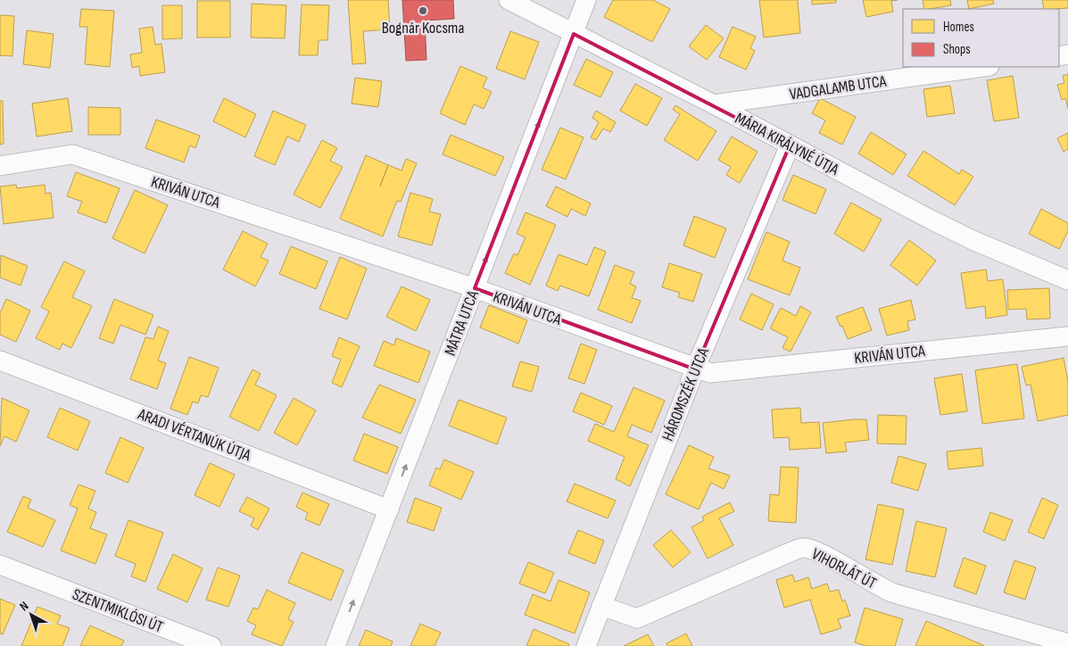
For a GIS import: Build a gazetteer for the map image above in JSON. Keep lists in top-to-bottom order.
{
  "streets": {
    "street": [
      "VADGALAMB UTCA",
      "MÁRIA KIRÁLYNÉ ÚTJA",
      "KRIVÁN UTCA",
      "MÁTRA UTCA",
      "HÁROMSZÉK UTCA",
      "ARADI VÉRTANÚK ÚTJA",
      "VIHORLÁT ÚT",
      "SZENTMIKLÓSI ÚT"
    ]
  },
  "crossings": [
    ["VADGALAMB UTCA", "MÁRIA KIRÁLYNÉ ÚTJA"],
    ["MÁRIA KIRÁLYNÉ ÚTJA", "MÁTRA UTCA"],
    ["MÁRIA KIRÁLYNÉ ÚTJA", "HÁROMSZÉK UTCA"],
    ["KRIVÁN UTCA", "MÁTRA UTCA"],
    ["KRIVÁN UTCA", "HÁROMSZÉK UTCA"],
    ["MÁTRA UTCA", "ARADI VÉRTANÚK ÚTJA"],
    ["HÁROMSZÉK UTCA", "VIHORLÁT ÚT"]
  ],
  "one_way": ["MÁTRA UTCA"],
  "places": ["Bognár Kocsma"],
  "legend": ["Homes", "Shops"],
  "north": "top left"
}
